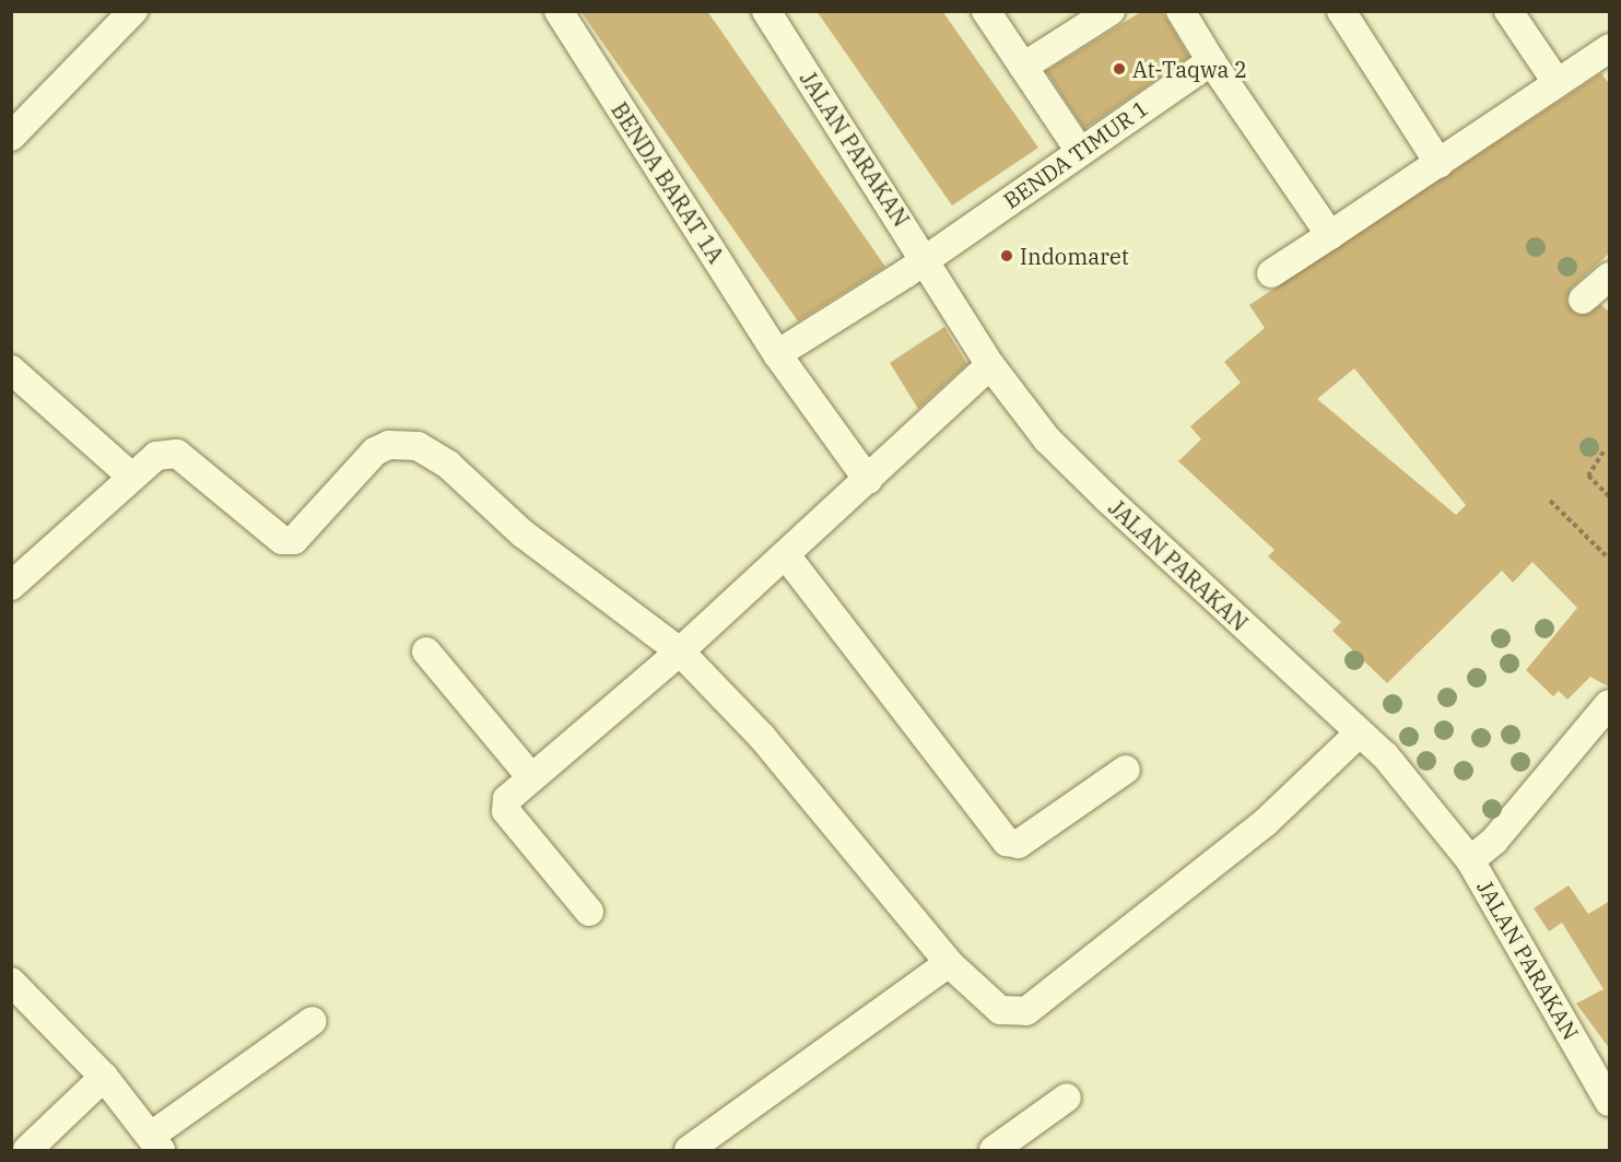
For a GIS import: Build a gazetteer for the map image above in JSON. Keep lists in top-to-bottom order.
{
  "streets": {
    "street": ["JALAN PARAKAN", "BENDA TIMUR 1", "BENDA BARAT 1A"]
  },
  "crossings": [
    ["JALAN PARAKAN", "BENDA TIMUR 1"]
  ],
  "places": ["At-Taqwa 2", "Indomaret"]
}
